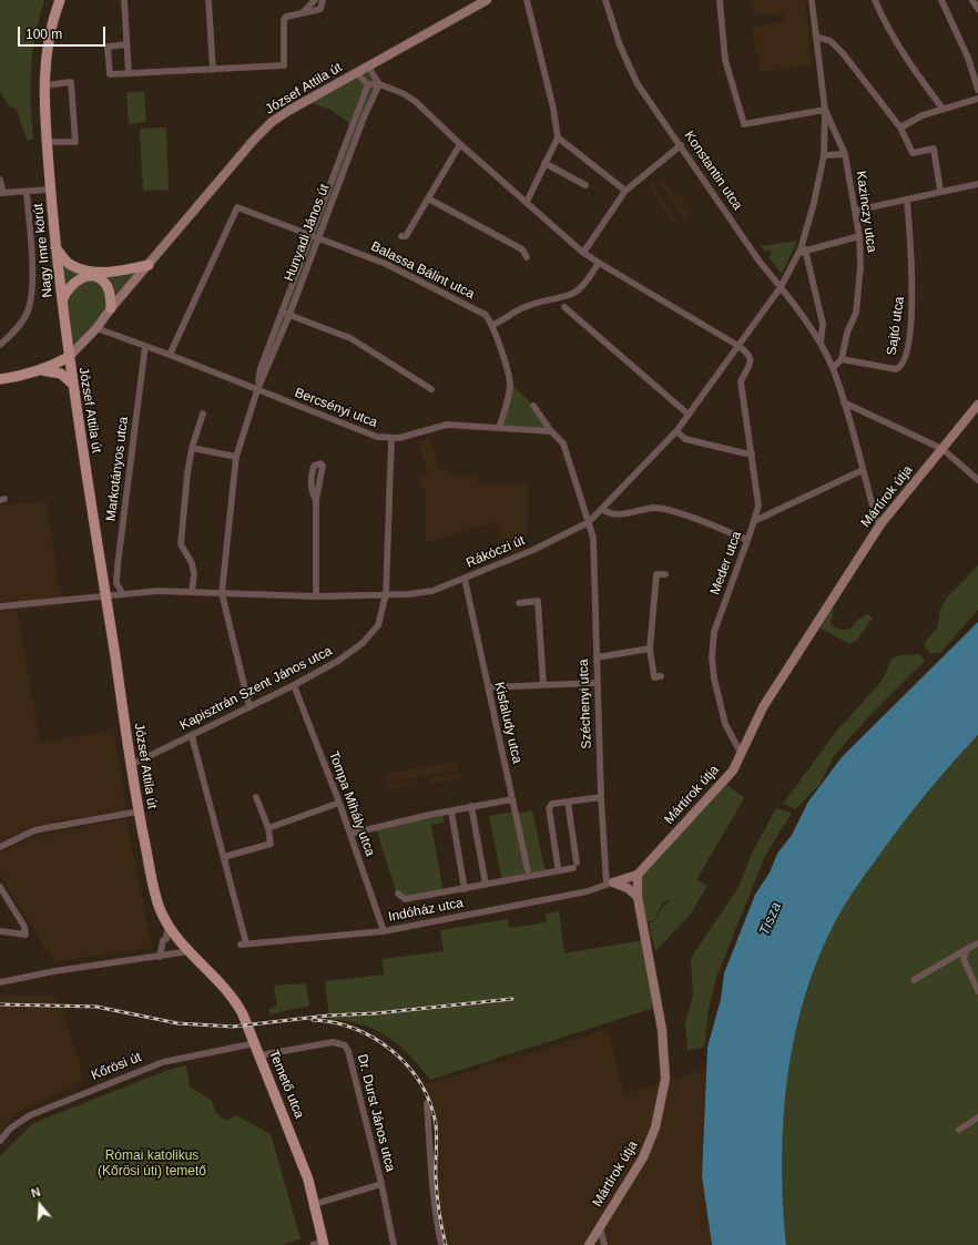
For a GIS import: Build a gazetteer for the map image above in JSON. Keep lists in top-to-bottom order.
{
  "streets": {
    "main road": ["József Attila út", "Nagy Imre körút", "Temető utca"],
    "street": [
      "Konstantin utca",
      "Kazinczy utca",
      "Hunyadi János út",
      "Balassa Bálint utca",
      "Sajtó utca",
      "Bercsényi utca",
      "Markotányos utca",
      "Mártírok útja",
      "Rákóczi út",
      "Meder utca",
      "Kapisztrán Szent János utca",
      "Széchenyi utca",
      "Kisfaludy utca",
      "Tompa Mihály utca",
      "Indóház utca",
      "Kőrösi út",
      "Dr. Durst János utca"
    ]
  },
  "crossings": [
    ["József Attila út", "Nagy Imre körút"],
    ["József Attila út", "Bercsényi utca"],
    ["József Attila út", "Rákóczi út"],
    ["József Attila út", "Kapisztrán Szent János utca"],
    ["József Attila út", "Temető utca"],
    ["Konstantin utca", "Mártírok útja"],
    ["Konstantin utca", "Rákóczi út"],
    ["Kazinczy utca", "Sajtó utca"],
    ["Kazinczy utca", "Rákóczi út"],
    ["Hunyadi János út", "Balassa Bálint utca"],
    ["Hunyadi János út", "Bercsényi utca"],
    ["Hunyadi János út", "Rákóczi út"],
    ["Hunyadi János út", "Kapisztrán Szent János utca"],
    ["Balassa Bálint utca", "Bercsényi utca"],
    ["Bercsényi utca", "Markotányos utca"],
    ["Bercsényi utca", "Kapisztrán Szent János utca"],
    ["Markotányos utca", "Rákóczi út"],
    ["Mártírok útja", "Meder utca"],
    ["Rákóczi út", "Meder utca"],
    ["Rákóczi út", "Kapisztrán Szent János utca"],
    ["Rákóczi út", "Széchenyi utca"],
    ["Rákóczi út", "Kisfaludy utca"],
    ["Kapisztrán Szent János utca", "Tompa Mihály utca"],
    ["Széchenyi utca", "Indóház utca"],
    ["Tompa Mihály utca", "Indóház utca"],
    ["Kőrösi út", "Temető utca"],
    ["Temető utca", "Dr. Durst János utca"]
  ],
  "water": ["Tisza"],
  "parks": ["Római katolikus (Kőrösi úti) temető"],
  "scale_bar": "100 m",
  "north": "top"
}
